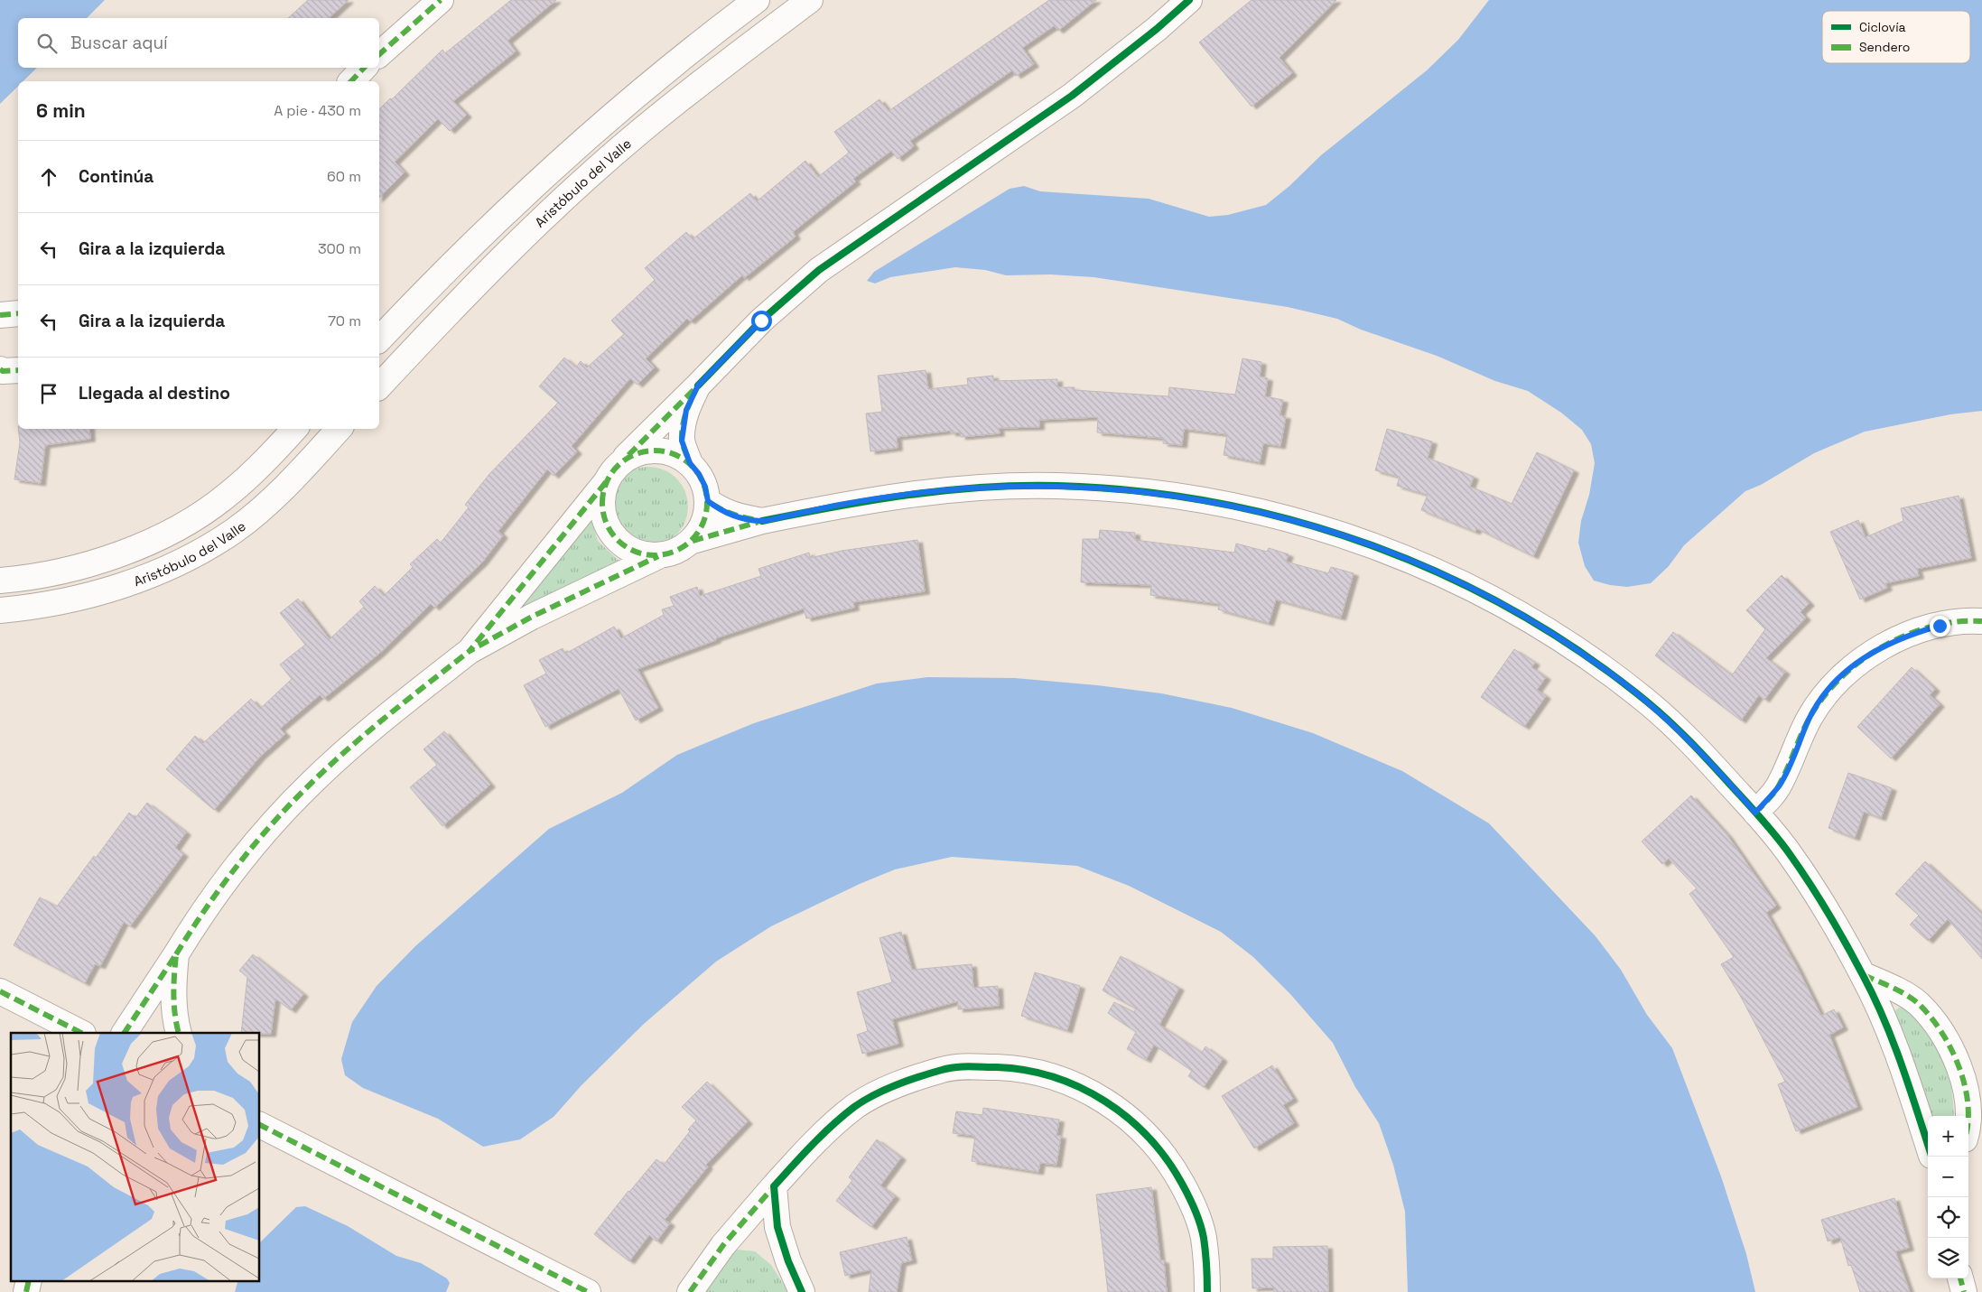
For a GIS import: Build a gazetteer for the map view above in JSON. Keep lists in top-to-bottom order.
{
  "streets": {
    "street": ["Aristóbulo del Valle"]
  },
  "legend": ["Ciclovía", "Sendero"],
  "page": {
    "search": "Buscar aquí",
    "heading": ["6 min", "A pie · 430 m"],
    "list": [
      ["Continúa", "60 m"],
      ["Gira a la izquierda", "300 m"],
      ["Gira a la izquierda", "70 m"],
      "Llegada al destino"
    ],
    "map_buttons": ["+", "−"]
  }
}
